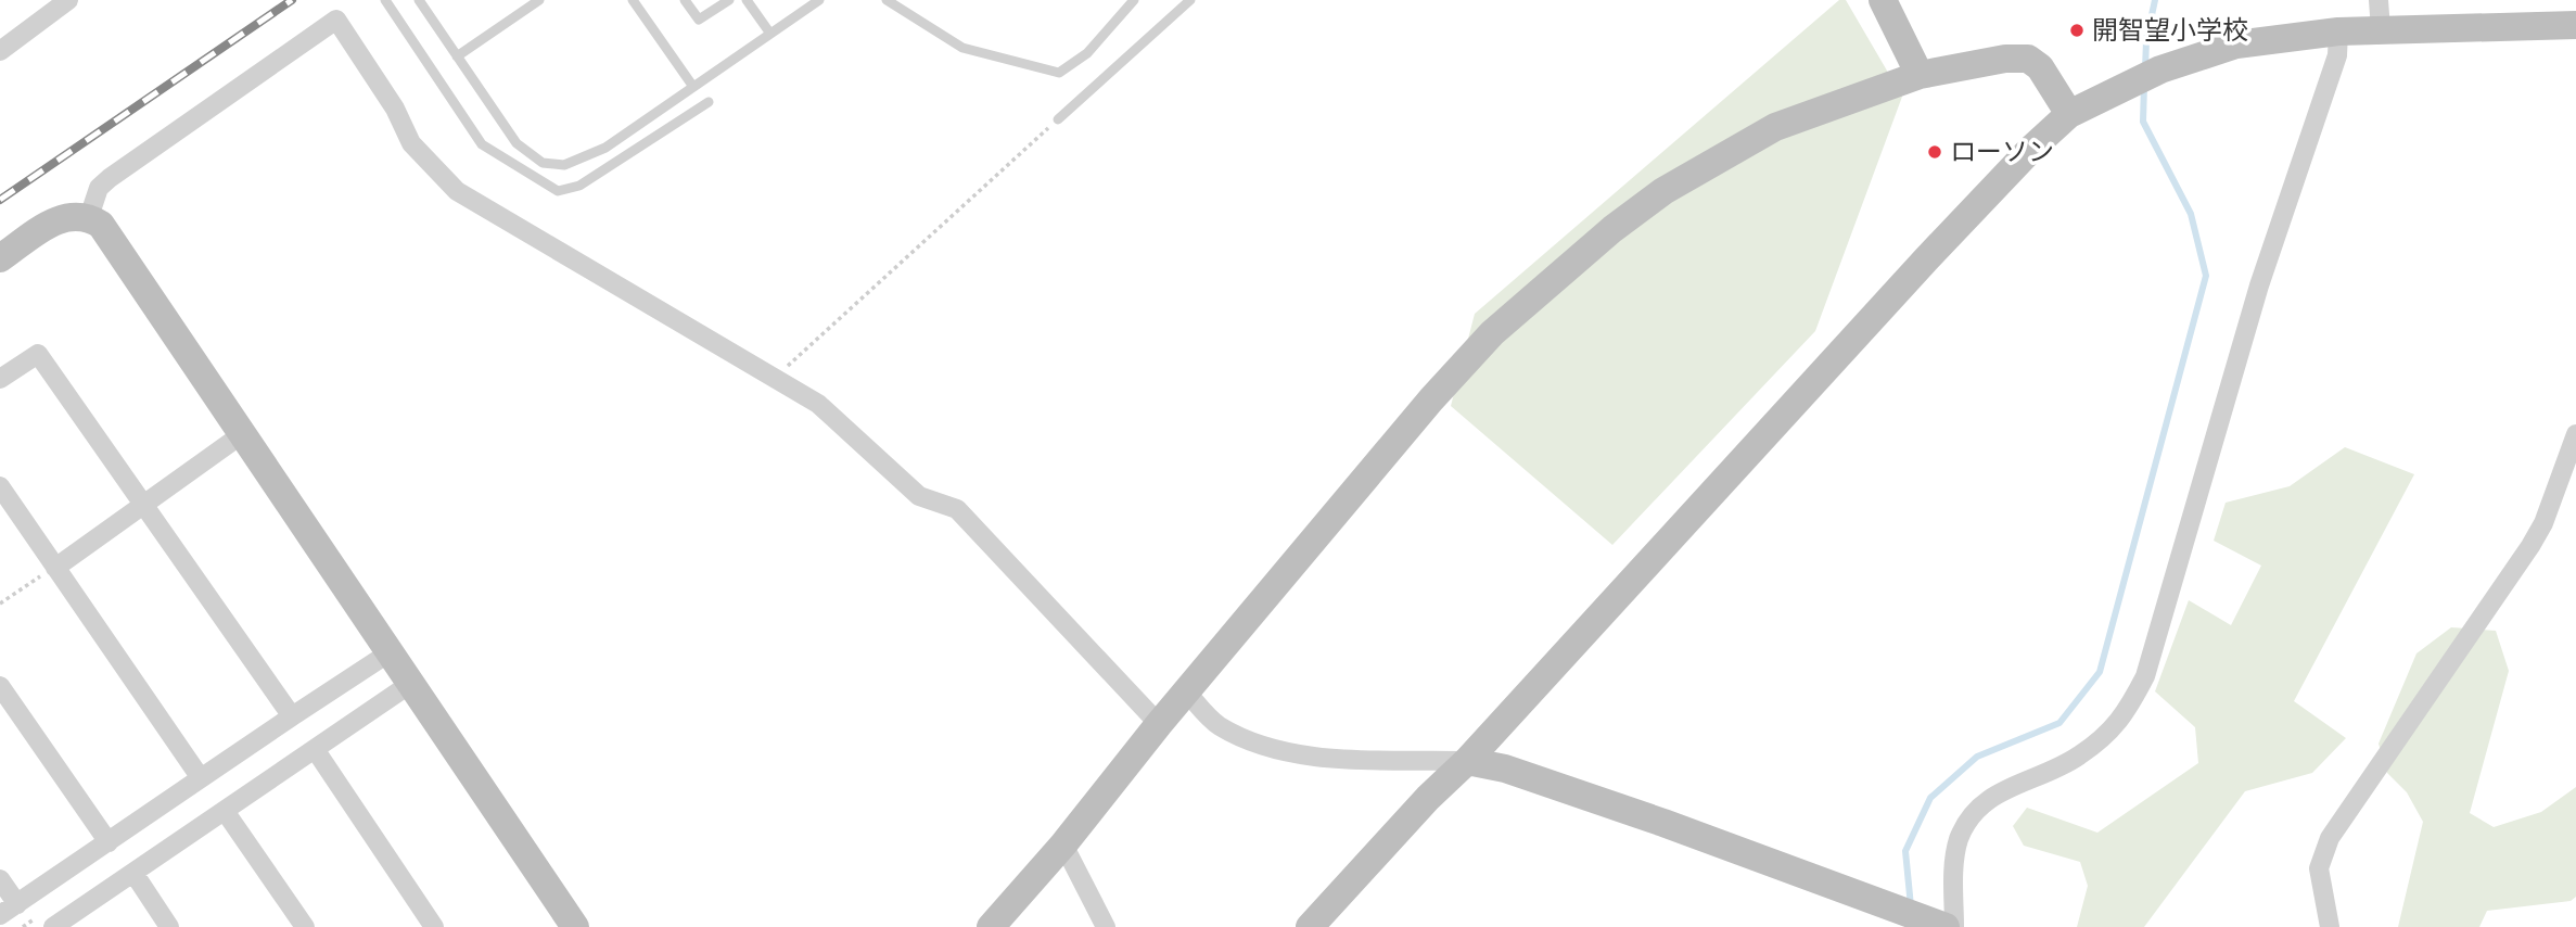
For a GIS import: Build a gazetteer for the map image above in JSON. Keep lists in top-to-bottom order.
{
  "places": ["開智望小学校", "ローソン"]
}
